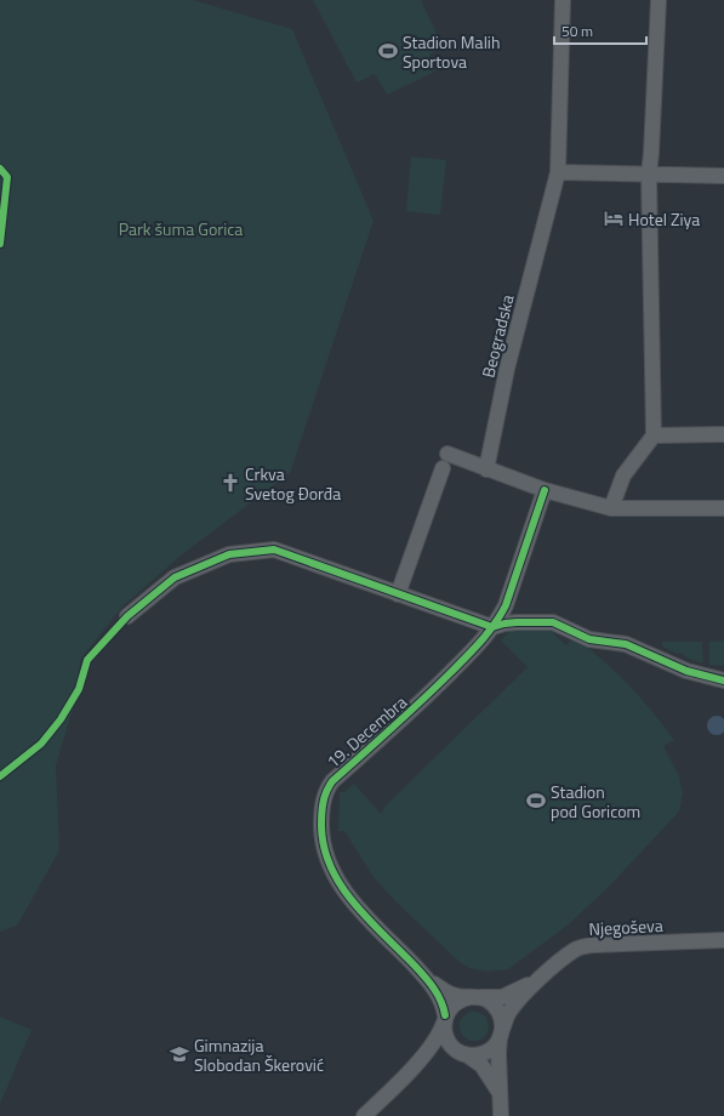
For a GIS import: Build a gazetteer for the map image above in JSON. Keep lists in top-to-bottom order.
{
  "streets": {
    "street": ["Beogradska", "19. Decembra", "Njegoševa"]
  },
  "parks": ["Park šuma Gorica"],
  "places": {
    "sports": ["Stadion Malih Sportova", "Stadion pod Goricom"],
    "hotel": ["Hotel Ziya"],
    "church": ["Crkva Svetog Đorđa"],
    "school or university": ["Gimnazija Slobodan Škerović"]
  },
  "scale_bar": "50 m"
}
